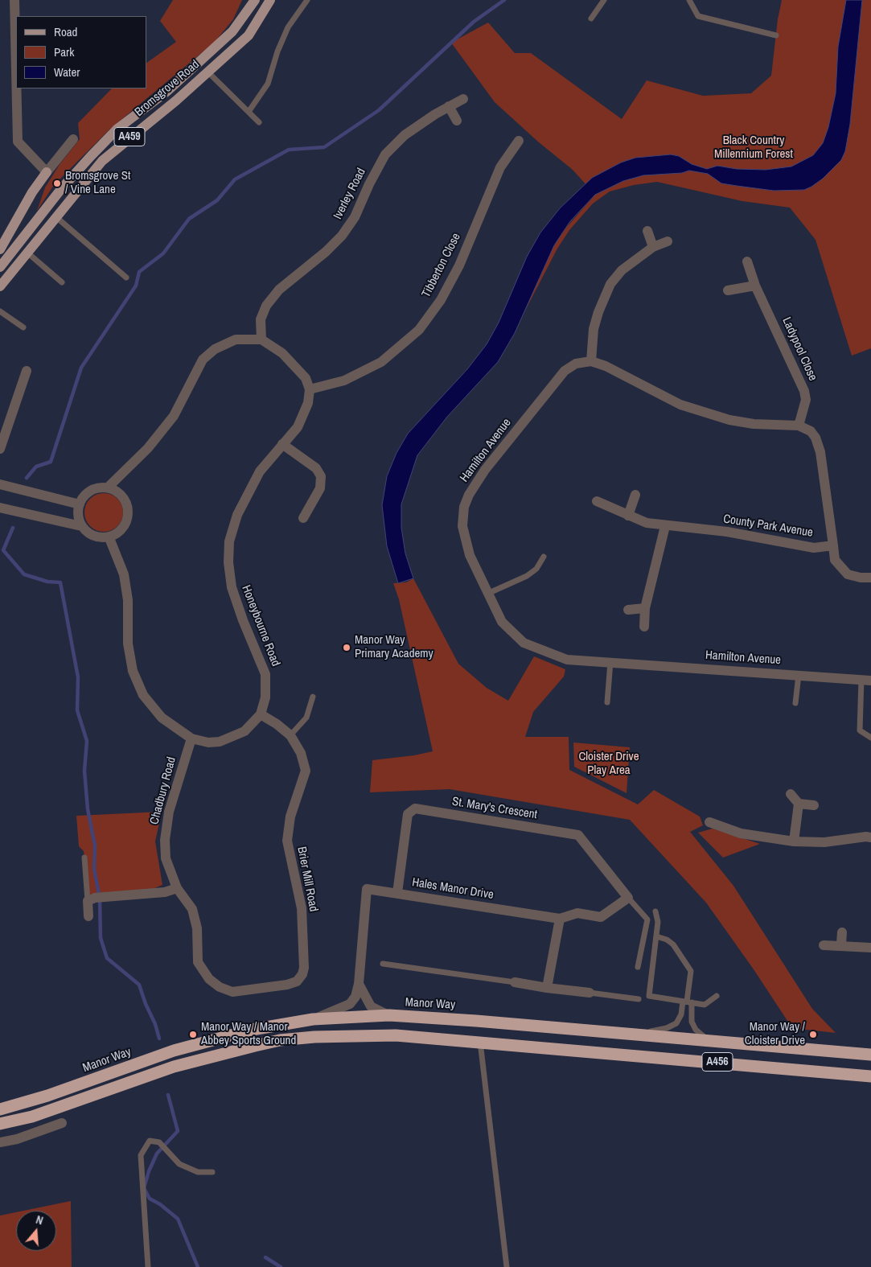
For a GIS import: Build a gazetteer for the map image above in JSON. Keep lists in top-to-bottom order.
{
  "streets": {
    "highway": ["Manor Way", "A456"],
    "main road": ["Bromsgrove Road", "A459"],
    "street": [
      "Iverley Road",
      "Tibberton Close",
      "Ladypool Close",
      "Hamilton Avenue",
      "County Park Avenue",
      "Honeybourne Road",
      "Chadbury Road",
      "St. Mary's Crescent",
      "Brier Mill Road",
      "Hales Manor Drive"
    ]
  },
  "crossings": [
    ["Tibberton Close", "Honeybourne Road"],
    ["Honeybourne Road", "Chadbury Road"],
    ["Honeybourne Road", "Brier Mill Road"],
    ["Chadbury Road", "Brier Mill Road"],
    ["St. Mary's Crescent", "Hales Manor Drive"],
    ["Hales Manor Drive", "Manor Way"]
  ],
  "parks": ["Black Country Millennium Forest", "Cloister Drive Play Area"],
  "places": [
    "Bromsgrove St / Vine Lane",
    "Manor Way Primary Academy",
    "Manor Way / Manor Abbey Sports Ground",
    "Manor Way / Cloister Drive"
  ],
  "legend": ["Road", "Park", "Water"],
  "north": "top"
}
